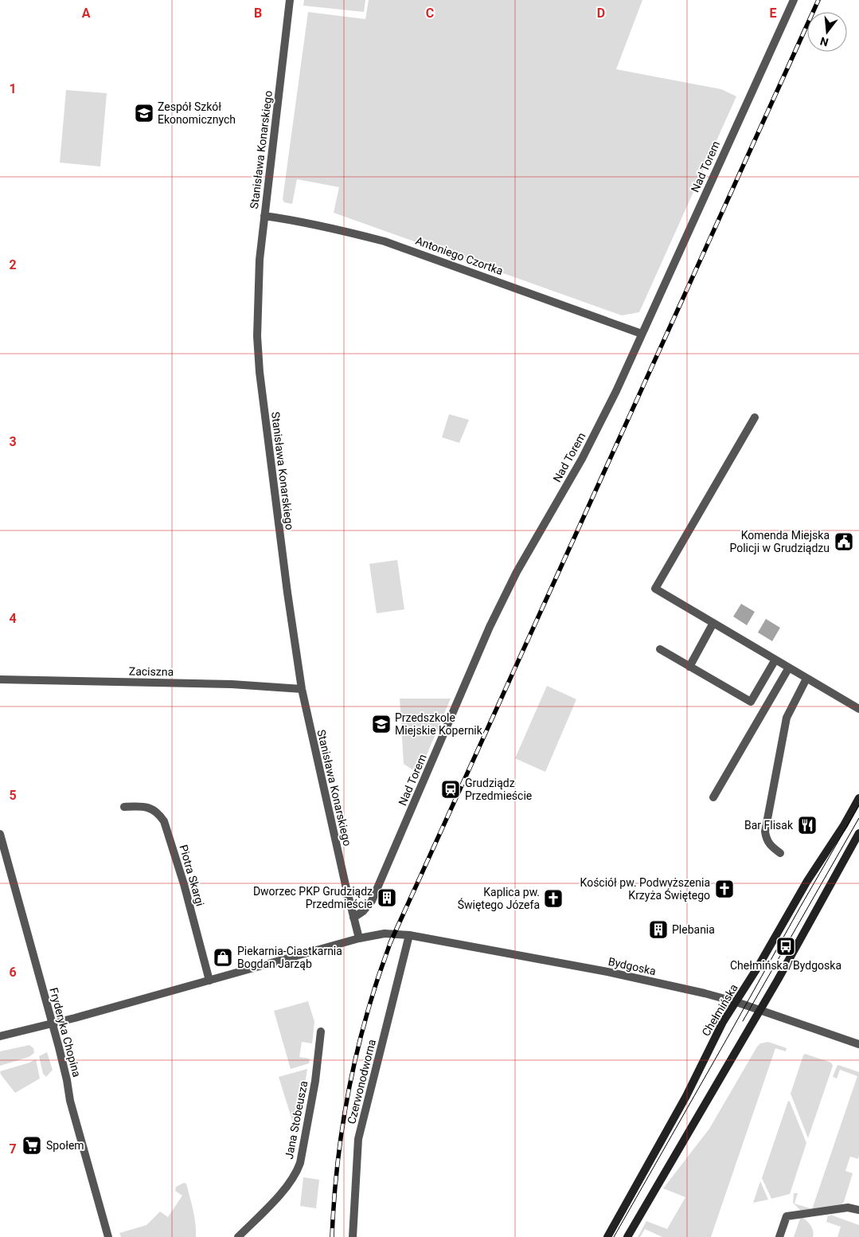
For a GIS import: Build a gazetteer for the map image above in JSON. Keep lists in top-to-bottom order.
{
  "streets": {
    "main road": ["Chełmińska"],
    "street": [
      "Stanisława Konarskiego",
      "Nad Torem",
      "Antoniego Czortka",
      "Zaciszna",
      "Piotra Skargi",
      "Bydgoska",
      "Fryderyka Chopina",
      "Czerwonodworna",
      "Jana Stobeusza"
    ]
  },
  "crossings": [
    ["Stanisława Konarskiego", "Nad Torem"],
    ["Stanisława Konarskiego", "Antoniego Czortka"],
    ["Stanisława Konarskiego", "Zaciszna"],
    ["Stanisława Konarskiego", "Bydgoska"],
    ["Nad Torem", "Antoniego Czortka"],
    ["Piotra Skargi", "Bydgoska"],
    ["Bydgoska", "Chełmińska"],
    ["Bydgoska", "Fryderyka Chopina"],
    ["Bydgoska", "Czerwonodworna"]
  ],
  "places": {
    "school or university": ["Zespół Szkół Ekonomicznych", "Przedszkole Miejskie Kopernik"],
    "public building": ["Komenda Miejska Policji w Grudziądzu"],
    "station": ["Grudziądz Przedmieście"],
    "restaurant": ["Bar Flisak"],
    "church": ["Kościół pw. Podwyższenia Krzyża Świętego", "Kaplica pw. Świętego Józefa"],
    "building": ["Dworzec PKP Grudziądz Przedmieście", "Plebania"],
    "bus stop": ["Chełmińska/Bydgoska"],
    "shop": ["Piekarnia-Ciastkarnia Bogdan Jarząb"],
    "supermarket": ["Społem"]
  },
  "north": "bottom",
  "grid": {
    "columns": [
      "A",
      "B",
      "C",
      "D",
      "E"
    ],
    "rows": [
      "1",
      "2",
      "3",
      "4",
      "5",
      "6",
      "7"
    ]
  }
}
